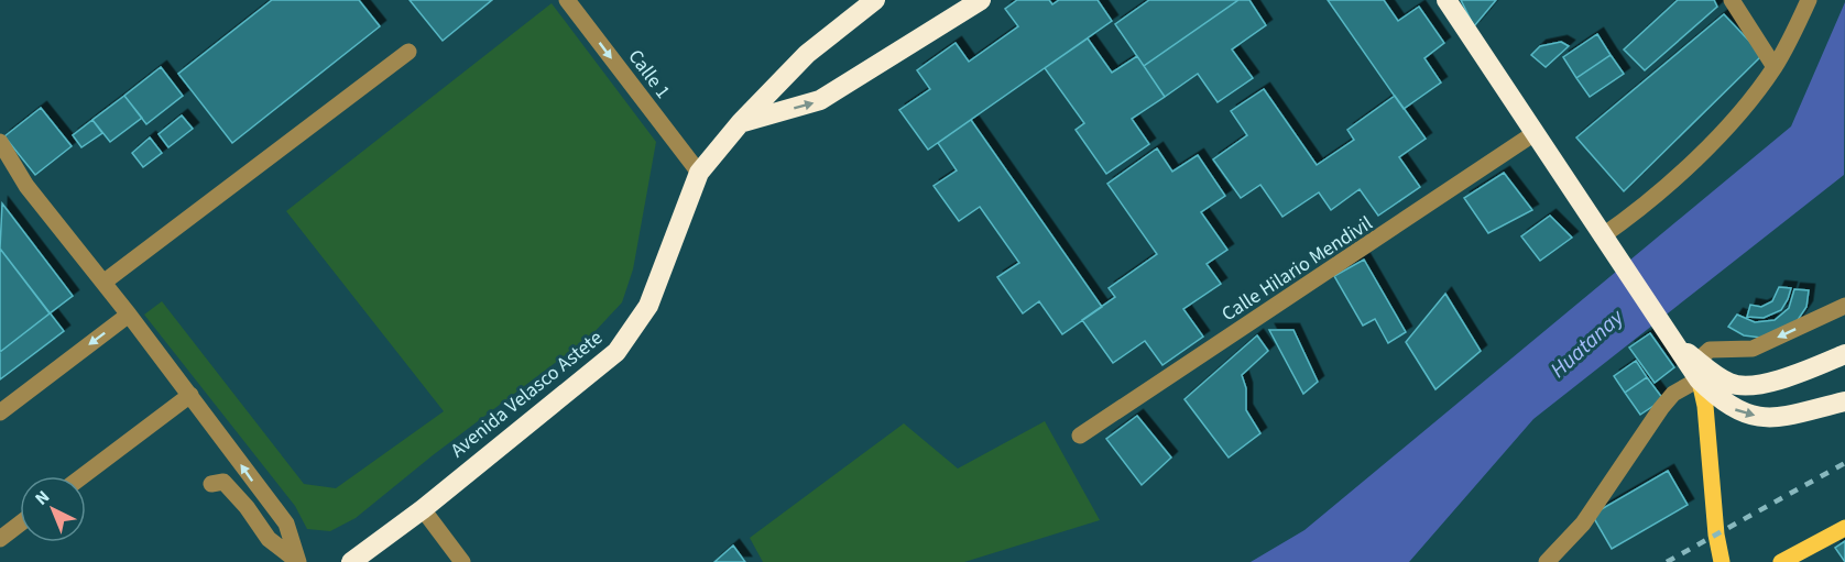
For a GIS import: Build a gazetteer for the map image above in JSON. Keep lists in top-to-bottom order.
{
  "streets": {
    "highway": ["Avenida Velasco Astete"],
    "street": ["Calle 1", "Calle Hilario Mendivil"]
  },
  "crossings": [
    ["Calle 1", "Avenida Velasco Astete"]
  ],
  "one_way": ["Calle 1"],
  "water": ["Huatanay"],
  "north": "top left"
}
